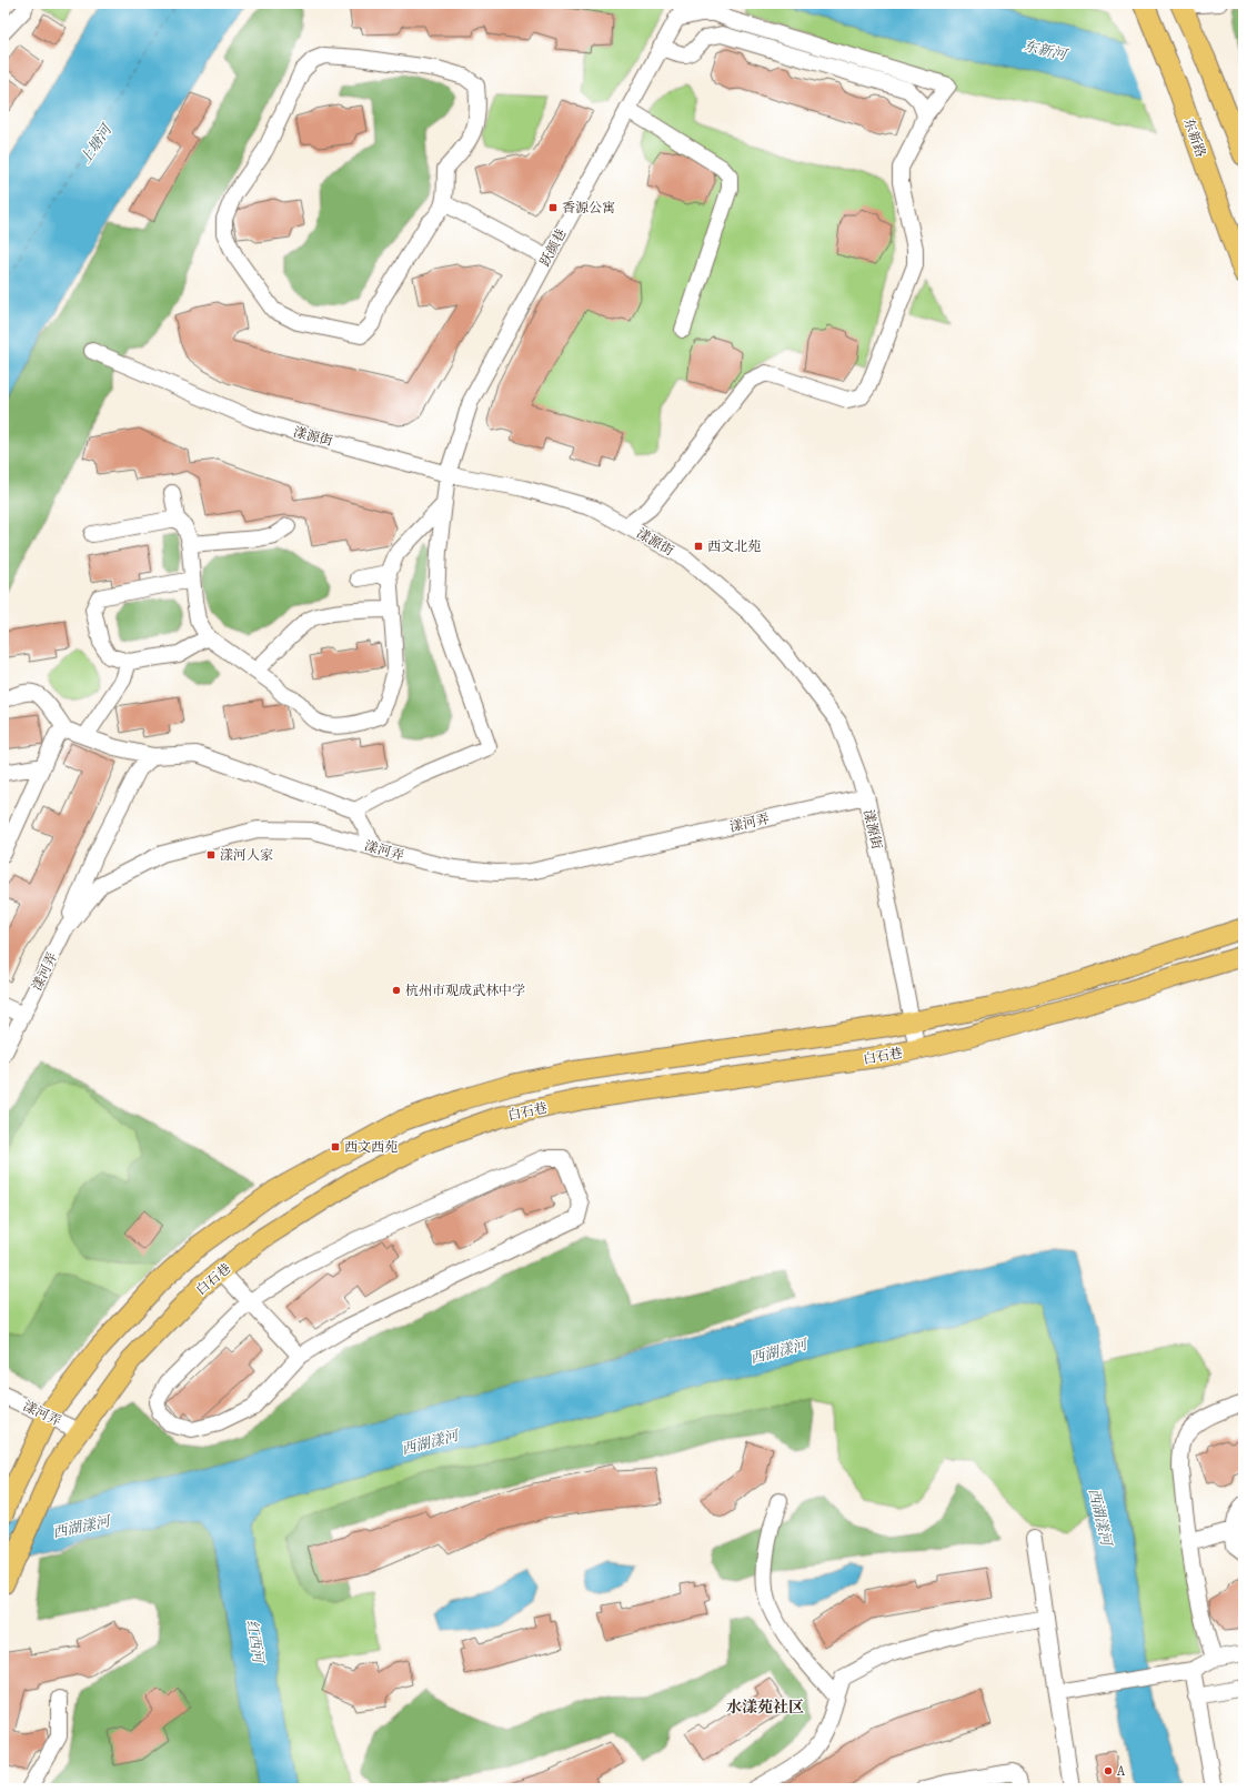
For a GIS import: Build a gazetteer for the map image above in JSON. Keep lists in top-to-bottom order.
{
  "streets": {
    "main road": ["东新路", "白石巷"],
    "street": ["跃颜巷", "漾源街", "漾河弄"]
  },
  "crossings": [
    ["跃颜巷", "漾源街"],
    ["漾源街", "漾河弄"],
    ["漾源街", "白石巷"],
    ["漾河弄", "白石巷"]
  ],
  "districts": ["水漾苑社区"],
  "water": [
    "东新河",
    "上塘河",
    "西湖漾河",
    "红西河"
  ],
  "places": {
    "transit": [
      "香源公寓",
      "西文北苑",
      "漾河人家",
      "西文西苑"
    ],
    "other": ["杭州市观成武林中学", "A"]
  }
}
